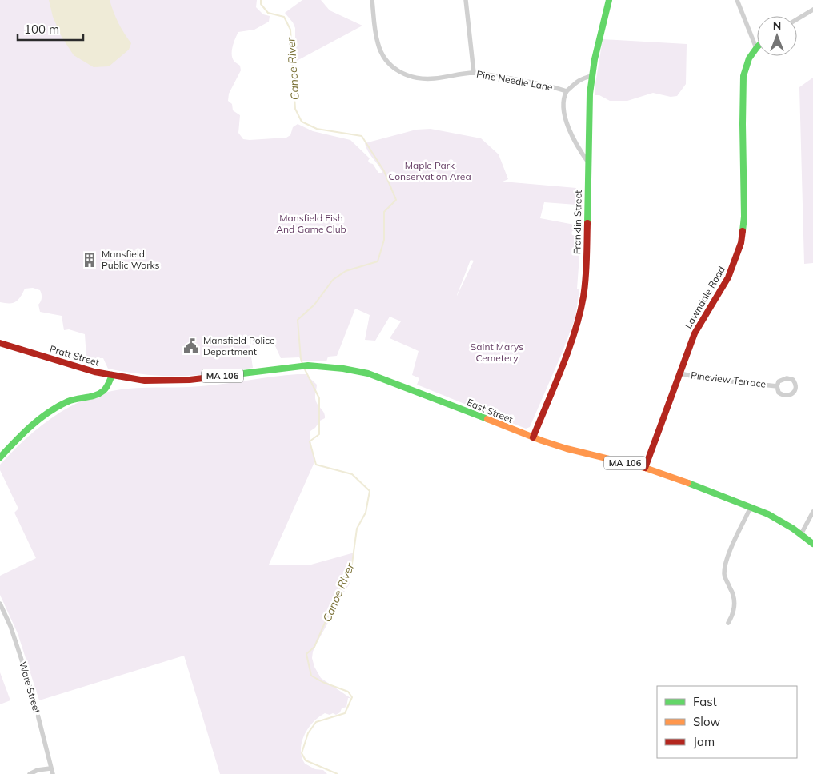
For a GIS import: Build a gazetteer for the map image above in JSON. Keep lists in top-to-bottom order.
{
  "streets": {
    "main road": [
      "Franklin Street",
      "Lawndale Road",
      "Pratt Street",
      "MA 106",
      "East Street"
    ],
    "street": ["Pine Needle Lane", "Pineview Terrace", "Ware Street"]
  },
  "crossings": [
    ["Pine Needle Lane", "Franklin Street"],
    ["Franklin Street", "East Street"],
    ["Lawndale Road", "Pineview Terrace"],
    ["Lawndale Road", "East Street"],
    ["Pratt Street", "East Street"]
  ],
  "water": ["Canoe River"],
  "parks": ["Maple Park Conservation Area", "Mansfield Fish And Game Club", "Saint Marys Cemetery"],
  "places": {
    "building": ["Mansfield Public Works"],
    "public building": ["Mansfield Police Department"]
  },
  "legend": ["Fast", "Slow", "Jam"],
  "scale_bar": "100 m",
  "north": "top"
}
